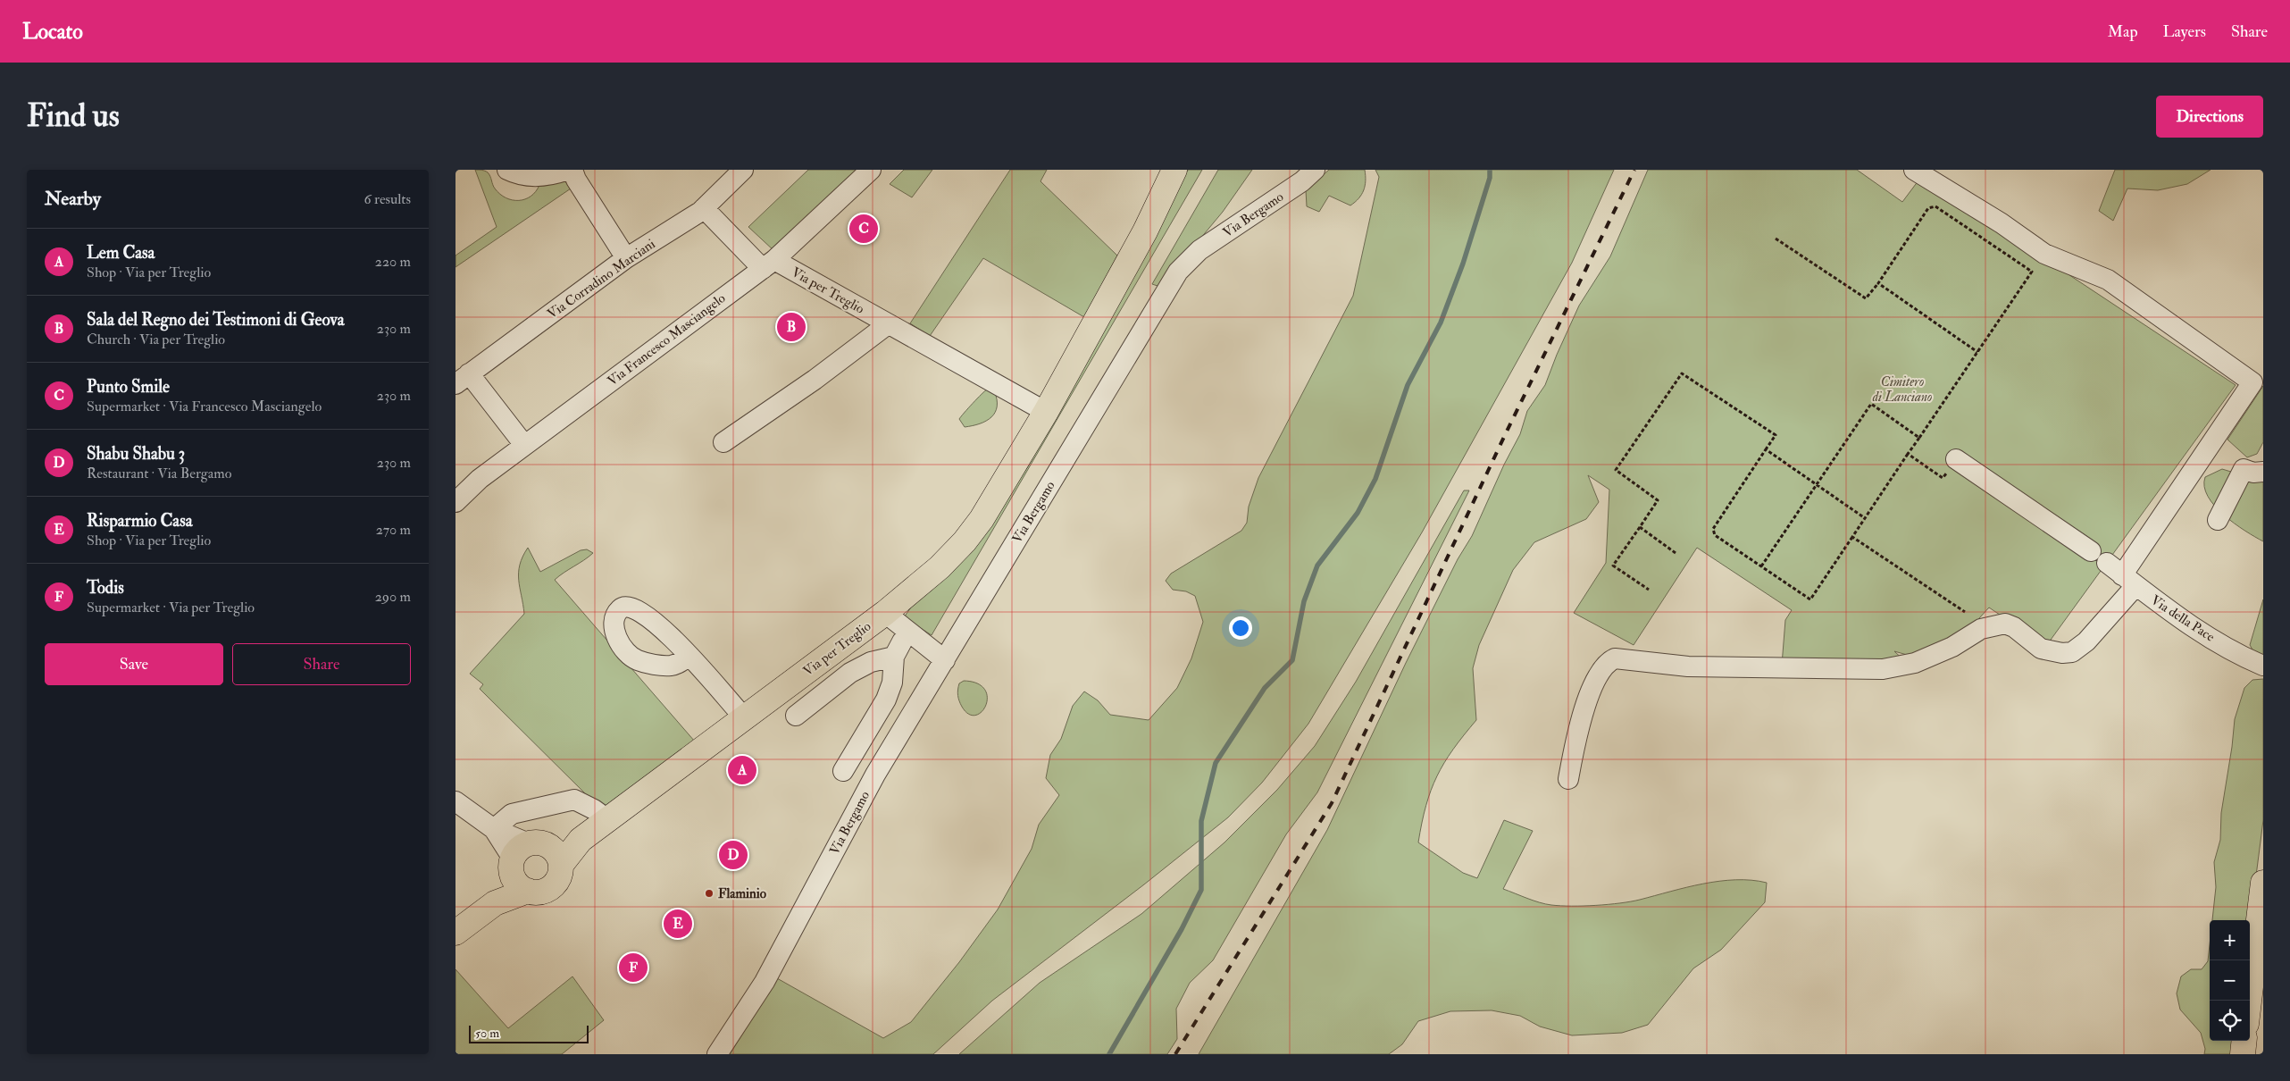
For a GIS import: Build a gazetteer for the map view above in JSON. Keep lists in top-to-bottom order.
{
  "streets": {
    "main road": ["Via per Treglio"],
    "street": [
      "Via Bergamo",
      "Via Corradino Marciani",
      "Via Francesco Masciangelo",
      "Via della Pace"
    ]
  },
  "crossings": [
    ["Via Corradino Marciani", "Via per Treglio"],
    ["Via per Treglio", "Via Francesco Masciangelo"]
  ],
  "parks": ["Cimitero di Lanciano"],
  "places": ["Flaminio"],
  "scale_bar": "50 m",
  "page": {
    "header": "Locato",
    "nav": ["Map", "Layers", "Share"],
    "buttons": [
      "Directions",
      ["Save", "Share"]
    ],
    "title": "Find us",
    "heading": ["Nearby", "6 results"],
    "pins": [
      "C",
      "B",
      "A",
      "D",
      "E",
      "F"
    ],
    "list": [
      {
        "mark": "A",
        "name": "Lem Casa",
        "note": "Shop · Via per Treglio",
        "value": "220 m"
      },
      {
        "mark": "B",
        "name": "Sala del Regno dei Testimoni di Geova",
        "note": "Church · Via per Treglio",
        "value": "230 m"
      },
      {
        "mark": "C",
        "name": "Punto Smile",
        "note": "Supermarket · Via Francesco Masciangelo",
        "value": "230 m"
      },
      {
        "mark": "D",
        "name": "Shabu Shabu 3",
        "note": "Restaurant · Via Bergamo",
        "value": "230 m"
      },
      {
        "mark": "E",
        "name": "Risparmio Casa",
        "note": "Shop · Via per Treglio",
        "value": "270 m"
      },
      {
        "mark": "F",
        "name": "Todis",
        "note": "Supermarket · Via per Treglio",
        "value": "290 m"
      }
    ],
    "map_buttons": ["+", "−"],
    "scale": "50 m"
  }
}
